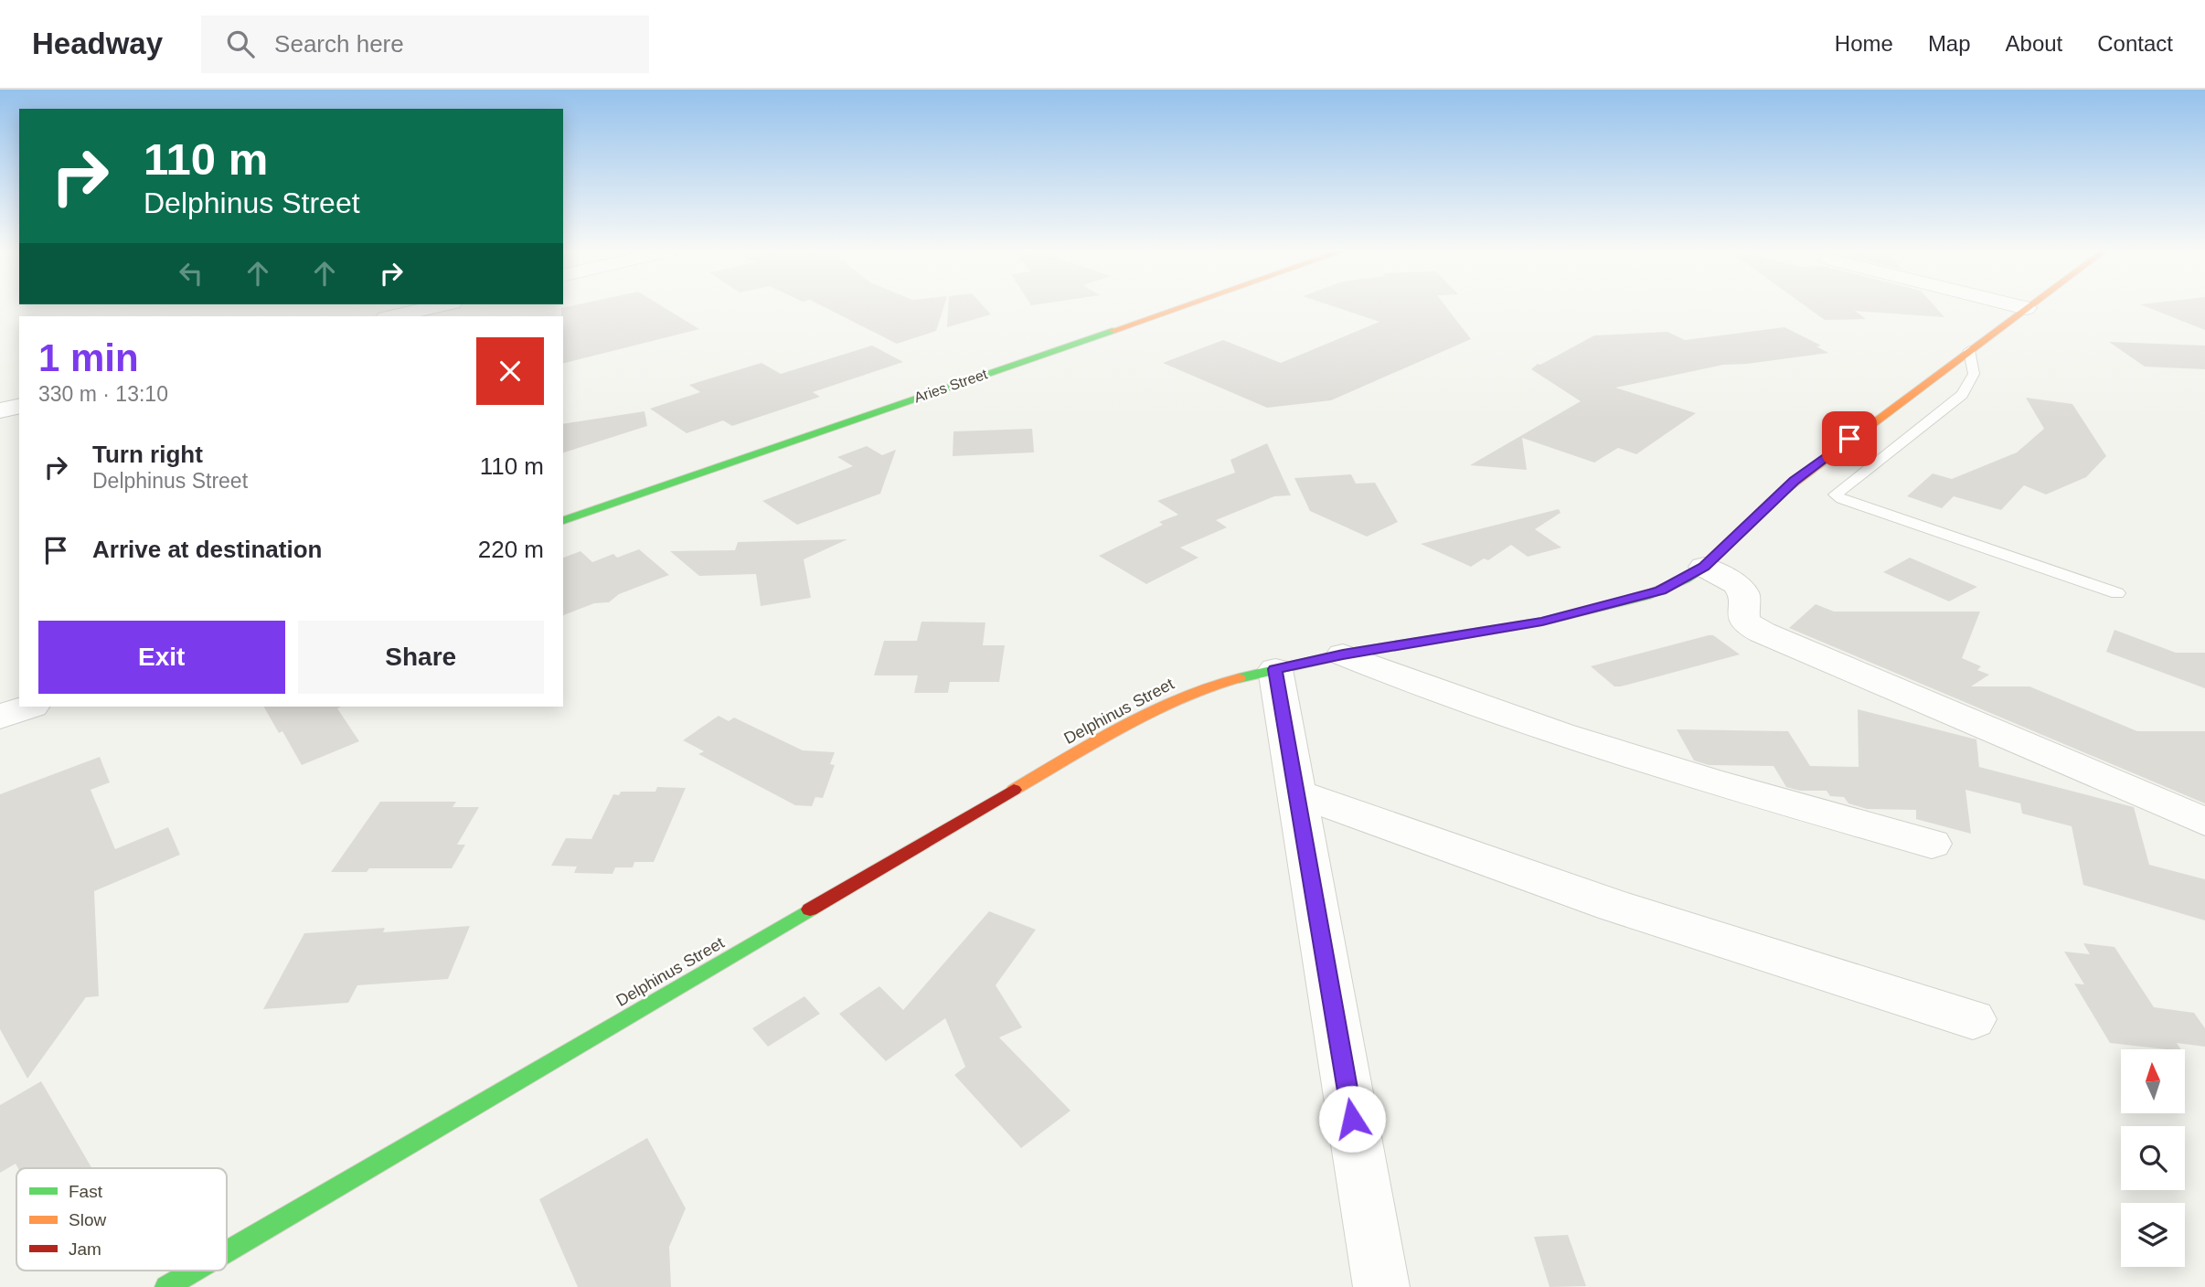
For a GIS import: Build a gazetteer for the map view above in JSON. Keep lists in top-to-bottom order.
{
  "streets": {
    "street": ["Aries Street", "Delphinus Street"]
  },
  "legend": ["Fast", "Slow", "Jam"],
  "north": "top",
  "page": {
    "header": "Headway",
    "search": "Search here",
    "nav": [
      "Home",
      "Map",
      "About",
      "Contact"
    ],
    "turn": ["110 m", "Delphinus Street"],
    "heading": ["1 min", "330 m · 13:10"],
    "list": [
      {
        "name": "Turn right",
        "note": "Delphinus Street",
        "value": "110 m"
      },
      {
        "name": "Arrive at destination",
        "value": "220 m"
      }
    ],
    "buttons": ["Exit", "Share"]
  }
}
